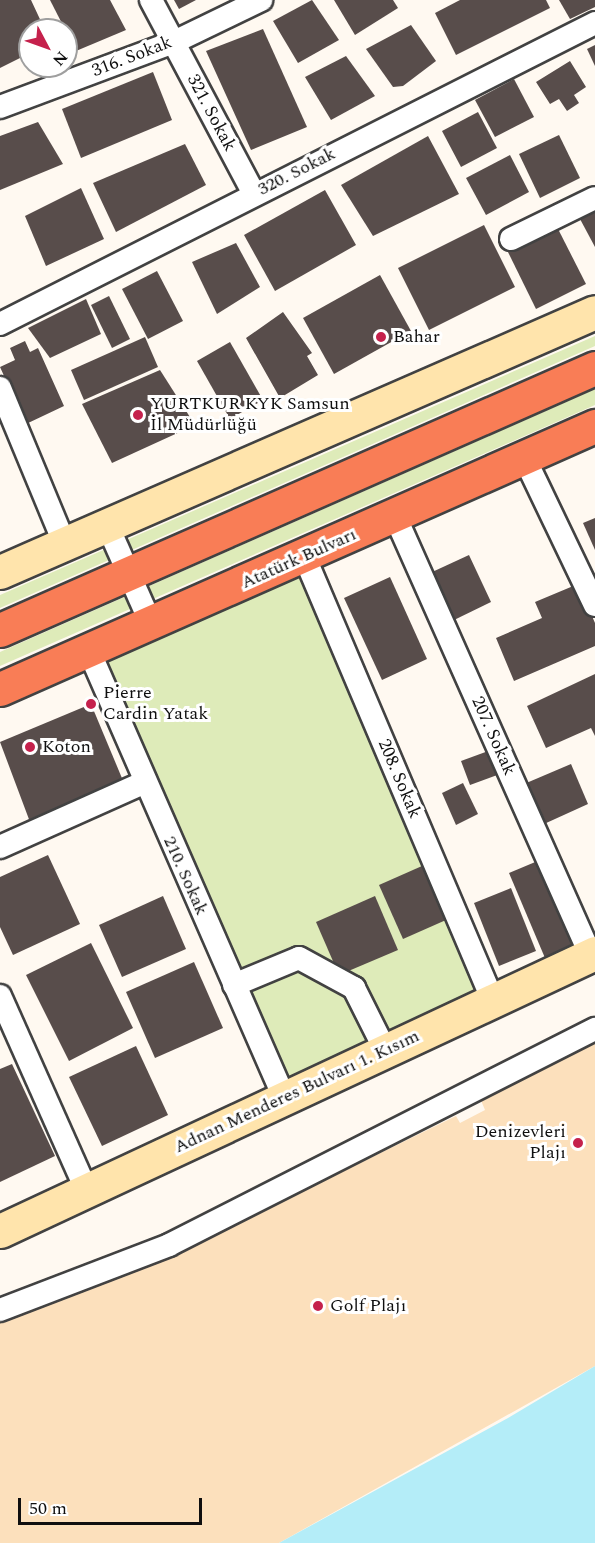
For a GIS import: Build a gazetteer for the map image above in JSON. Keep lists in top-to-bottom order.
{
  "streets": {
    "highway": ["Atatürk Bulvarı"],
    "main road": ["Adnan Menderes Bulvarı 1. Kısım"],
    "street": [
      "316. Sokak",
      "321. Sokak",
      "320. Sokak",
      "207. Sokak",
      "208. Sokak",
      "210. Sokak"
    ]
  },
  "crossings": [
    ["316. Sokak", "321. Sokak"],
    ["321. Sokak", "320. Sokak"],
    ["Atatürk Bulvarı", "207. Sokak"],
    ["Atatürk Bulvarı", "208. Sokak"],
    ["Atatürk Bulvarı", "210. Sokak"],
    ["207. Sokak", "Adnan Menderes Bulvarı 1. Kısım"],
    ["208. Sokak", "Adnan Menderes Bulvarı 1. Kısım"],
    ["210. Sokak", "Adnan Menderes Bulvarı 1. Kısım"]
  ],
  "places": [
    "Bahar",
    "YURTKUR KYK Samsun İl Müdürlüğü",
    "Pierre Cardin Yatak",
    "Koton",
    "Denizevleri Plajı",
    "Golf Plajı"
  ],
  "scale_bar": "50 m",
  "north": "bottom right"
}
